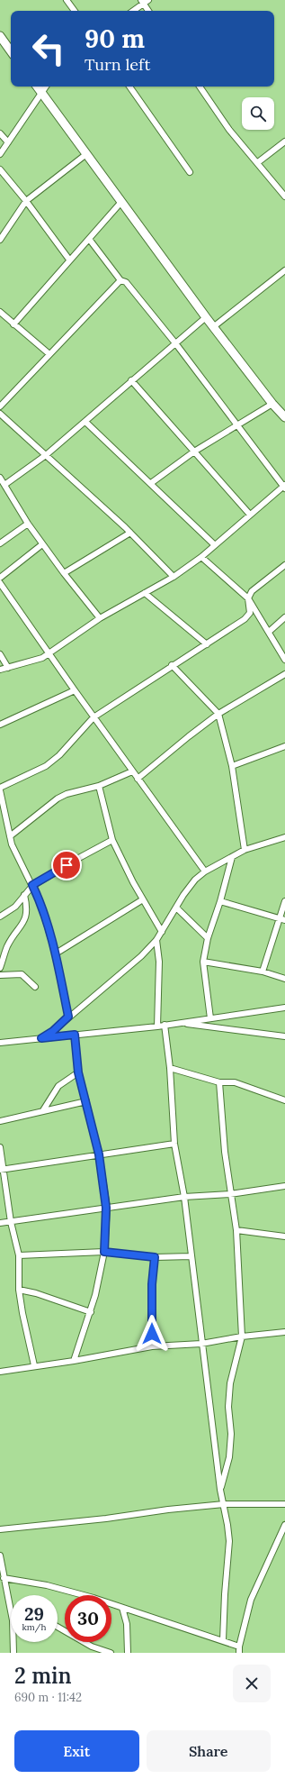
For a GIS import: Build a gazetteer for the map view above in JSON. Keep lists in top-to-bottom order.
{
  "page": {
    "turn": ["90 m", "Turn left"],
    "speed": "29 km/h",
    "limit": "30",
    "heading": ["2 min", "690 m · 11:42"],
    "buttons": ["Exit", "Share"]
  }
}
